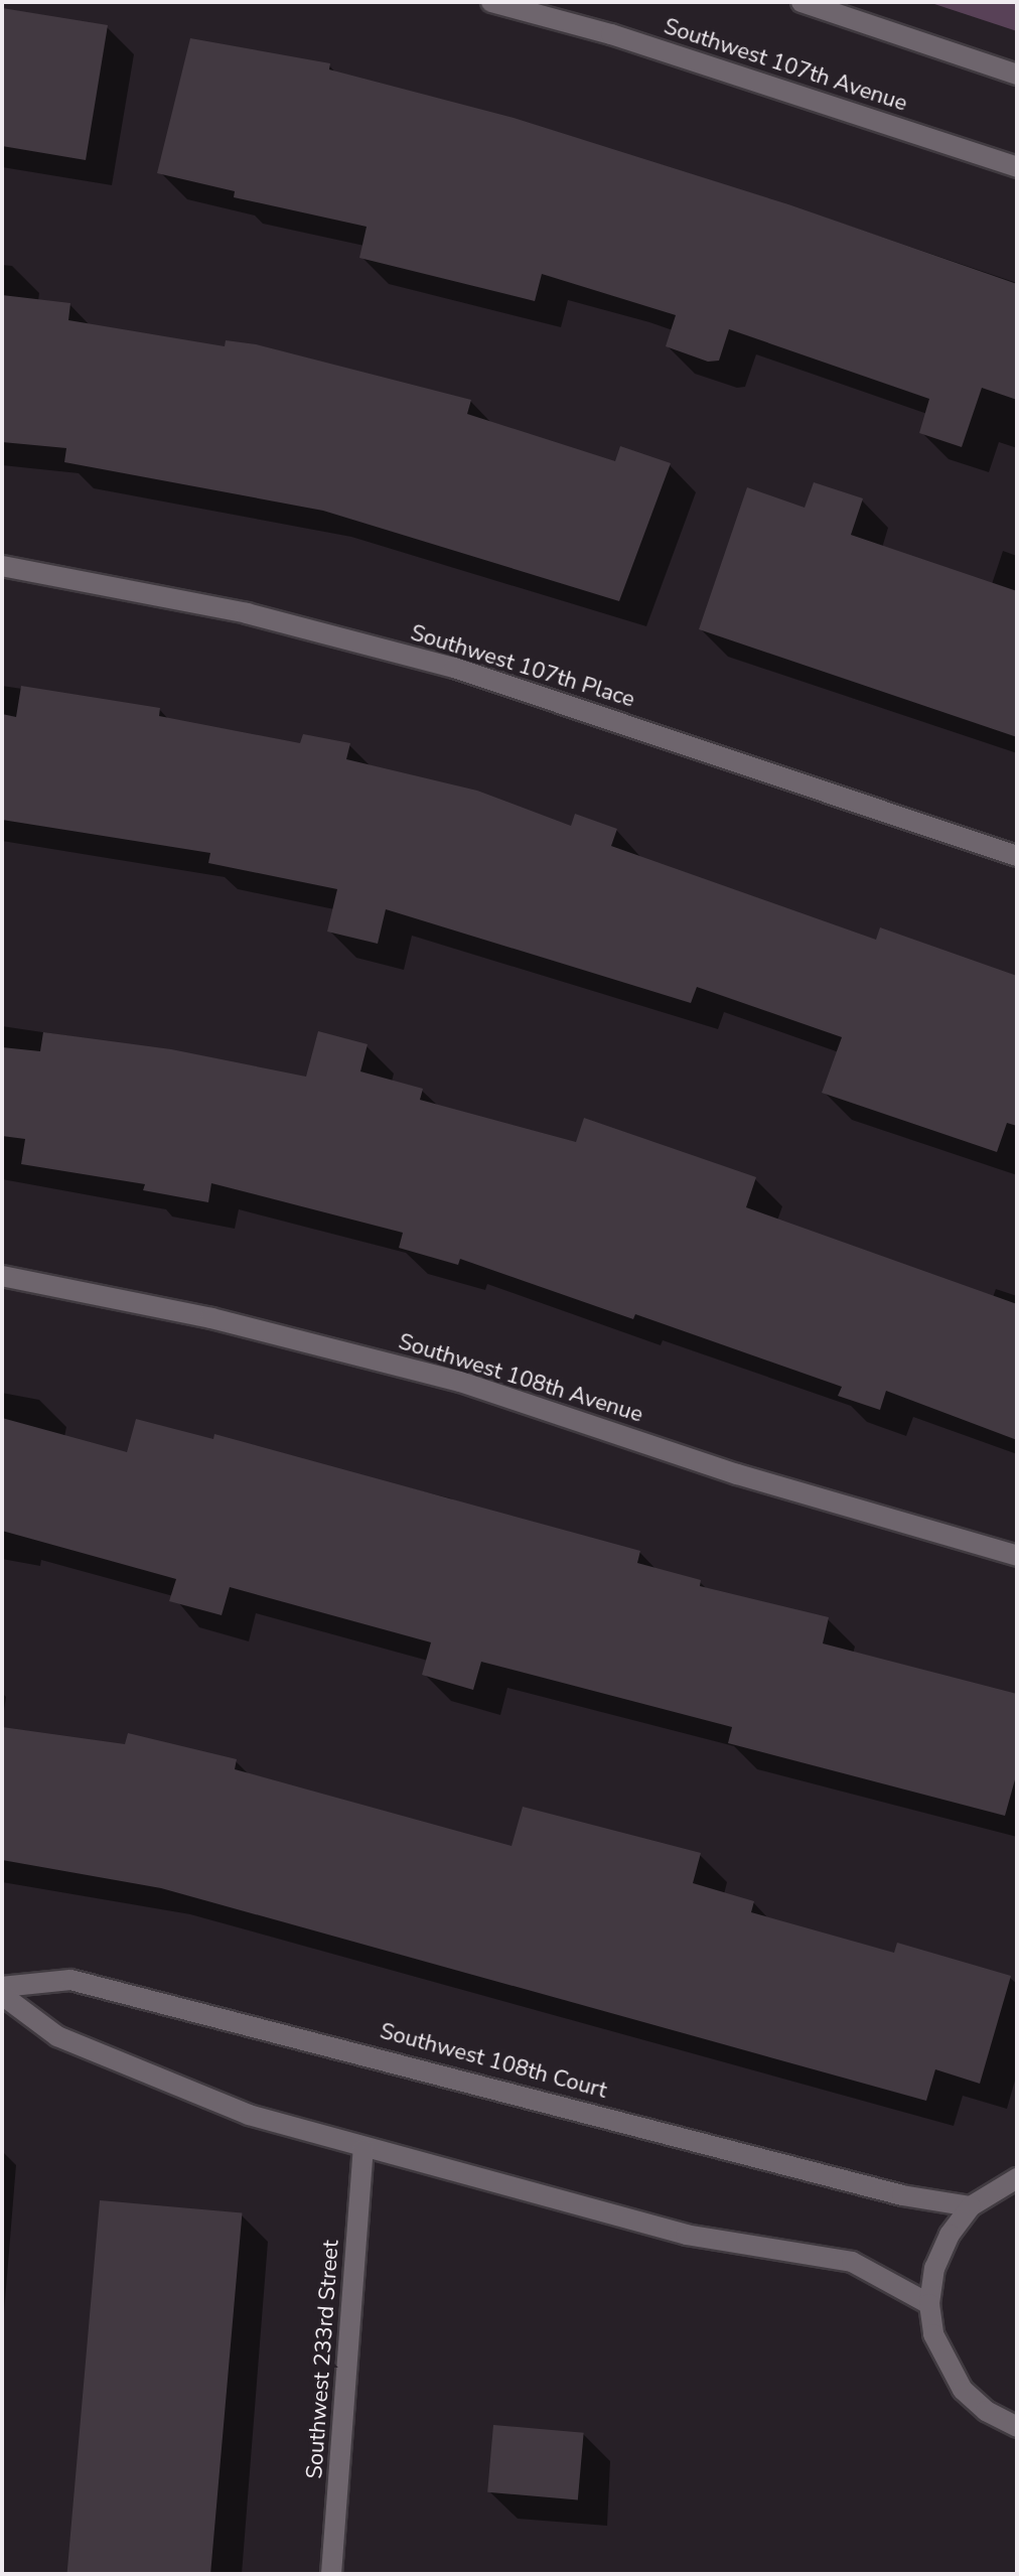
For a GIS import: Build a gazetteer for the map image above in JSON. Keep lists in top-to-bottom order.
{
  "streets": {
    "street": [
      "Southwest 107th Avenue",
      "Southwest 107th Place",
      "Southwest 108th Avenue",
      "Southwest 108th Court",
      "Southwest 233rd Street"
    ]
  }
}
